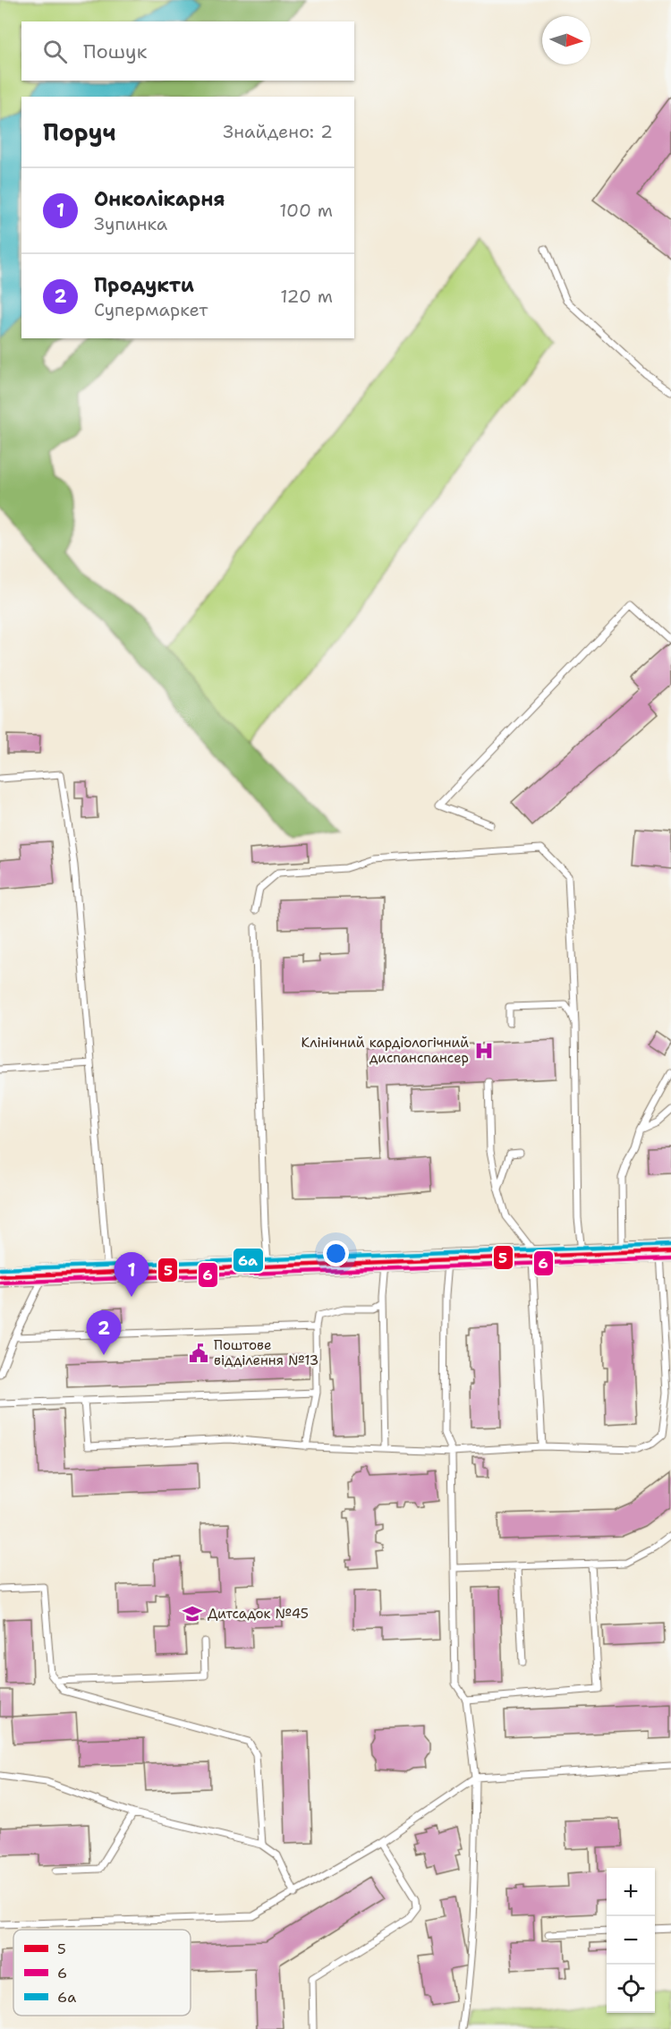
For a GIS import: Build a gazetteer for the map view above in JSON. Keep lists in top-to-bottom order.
{
  "places": {
    "hospital": ["Клінічний кардіологічний диспанспансер"],
    "public building": ["Поштове відділення №13"],
    "school or university": ["Дитсадок №45"]
  },
  "lines": ["transit line 6а", "transit line 5", "transit line 6"],
  "legend": ["5", "6", "6а"],
  "north": "right",
  "page": {
    "search": "Пошук",
    "heading": ["Поруч", "Знайдено: 2"],
    "list": [
      {
        "mark": "1",
        "name": "Онколікарня",
        "note": "Зупинка",
        "value": "100 m"
      },
      {
        "mark": "2",
        "name": "Продукти",
        "note": "Супермаркет",
        "value": "120 m"
      }
    ],
    "pins": ["1", "2"],
    "map_buttons": ["+", "−"]
  }
}
